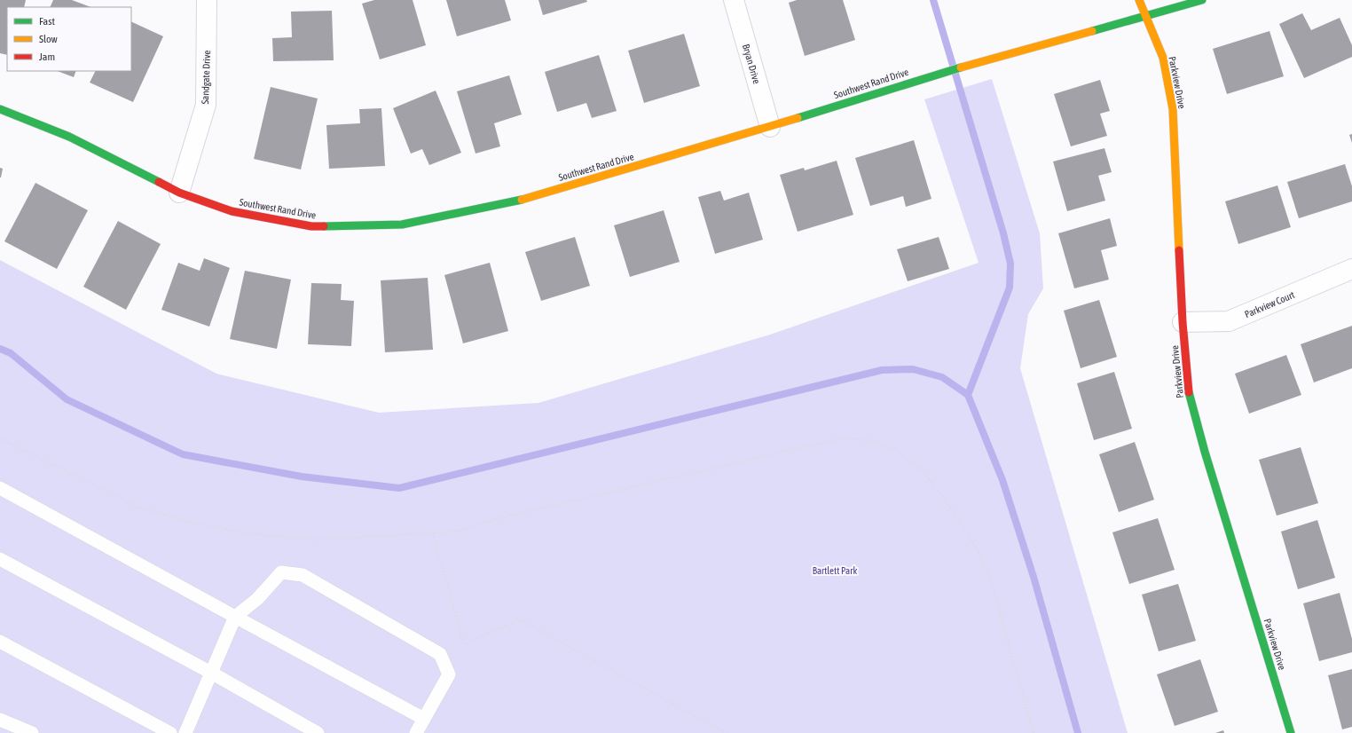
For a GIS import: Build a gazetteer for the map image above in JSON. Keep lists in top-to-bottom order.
{
  "streets": {
    "street": [
      "Bryan Drive",
      "Sandgate Drive",
      "Parkview Drive",
      "Southwest Rand Drive",
      "Parkview Court"
    ]
  },
  "crossings": [
    ["Bryan Drive", "Southwest Rand Drive"],
    ["Sandgate Drive", "Southwest Rand Drive"],
    ["Parkview Drive", "Southwest Rand Drive"],
    ["Parkview Drive", "Parkview Court"]
  ],
  "parks": ["Bartlett Park"],
  "legend": ["Fast", "Slow", "Jam"]
}
